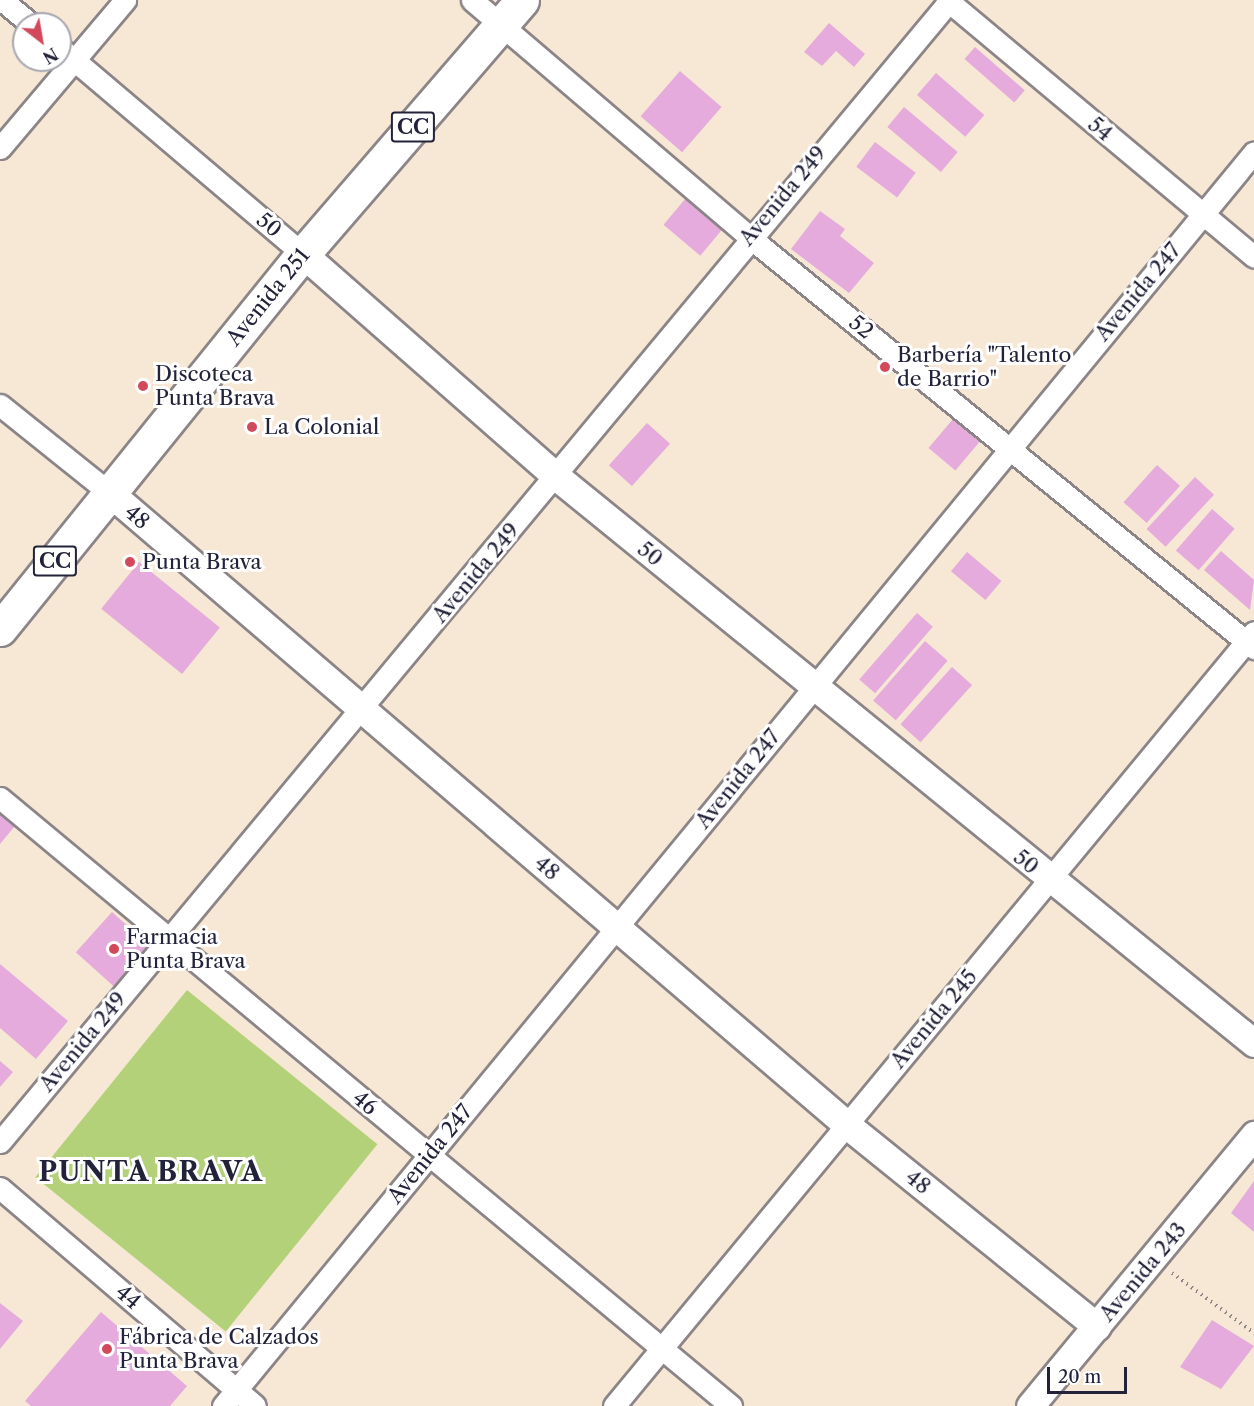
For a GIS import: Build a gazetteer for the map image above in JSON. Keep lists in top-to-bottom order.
{
  "streets": {
    "main road": ["CC", "Avenida 251"],
    "street": [
      "54",
      "Avenida 249",
      "50",
      "Avenida 247",
      "52",
      "48",
      "Avenida 245",
      "46",
      "Avenida 243",
      "44"
    ]
  },
  "crossings": [
    ["54", "Avenida 249"],
    ["54", "Avenida 247"],
    ["Avenida 249", "50"],
    ["Avenida 249", "52"],
    ["Avenida 249", "48"],
    ["Avenida 249", "46"],
    ["50", "Avenida 247"],
    ["50", "Avenida 251"],
    ["50", "Avenida 245"],
    ["Avenida 247", "52"],
    ["Avenida 247", "48"],
    ["Avenida 247", "46"],
    ["Avenida 247", "44"],
    ["Avenida 251", "52"],
    ["Avenida 251", "48"],
    ["52", "Avenida 245"],
    ["48", "Avenida 245"],
    ["48", "Avenida 243"],
    ["Avenida 245", "46"]
  ],
  "districts": ["PUNTA BRAVA"],
  "places": [
    "Barbería \"Talento de Barrio\"",
    "Discoteca Punta Brava",
    "La Colonial",
    "Punta Brava",
    "Farmacia Punta Brava",
    "Fábrica de Calzados Punta Brava"
  ],
  "scale_bar": "20 m",
  "north": "bottom right"
}
